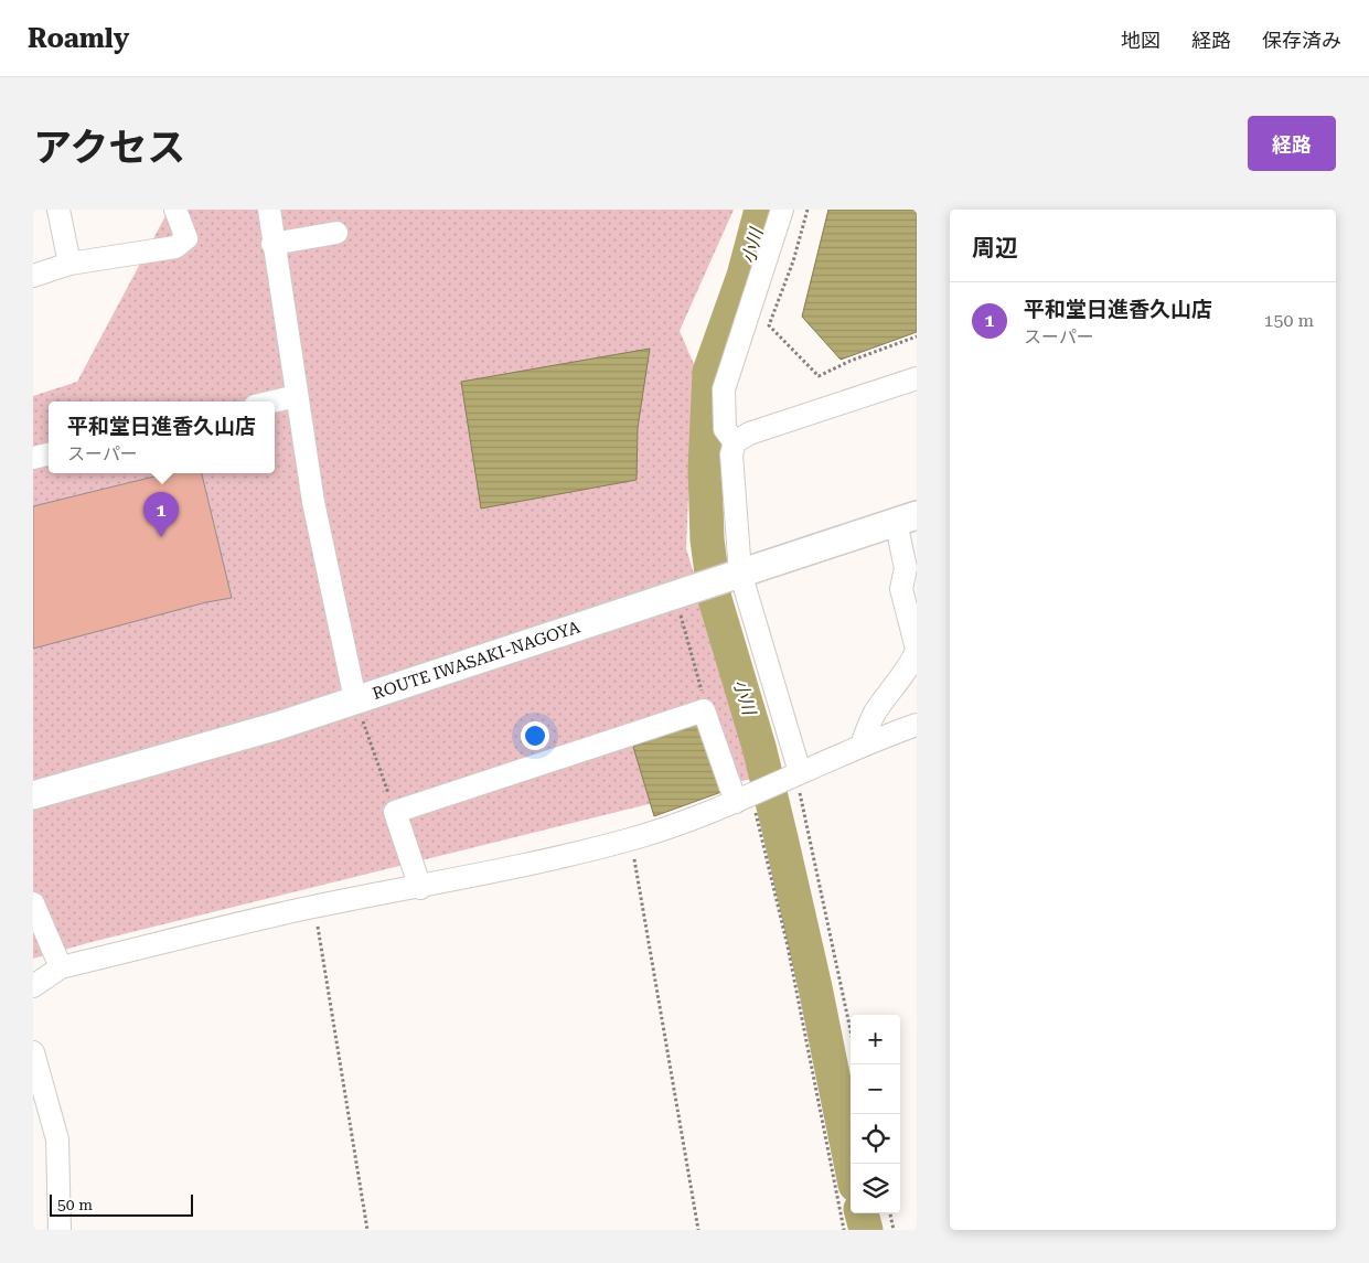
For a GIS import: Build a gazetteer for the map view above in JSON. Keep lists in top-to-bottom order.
{
  "streets": {
    "main road": ["ROUTE IWASAKI-NAGOYA"]
  },
  "water": ["小川"],
  "scale_bar": "50 m",
  "page": {
    "header": "Roamly",
    "nav": ["地図", "経路", "保存済み"],
    "title": "アクセス",
    "buttons": "経路",
    "heading": "周辺",
    "list": [
      {
        "mark": "1",
        "name": "平和堂日進香久山店",
        "note": "スーパー",
        "value": "150 m"
      }
    ],
    "popup": ["平和堂日進香久山店", "スーパー"],
    "pins": "1",
    "map_buttons": ["+", "−"],
    "scale": "50 m"
  }
}
